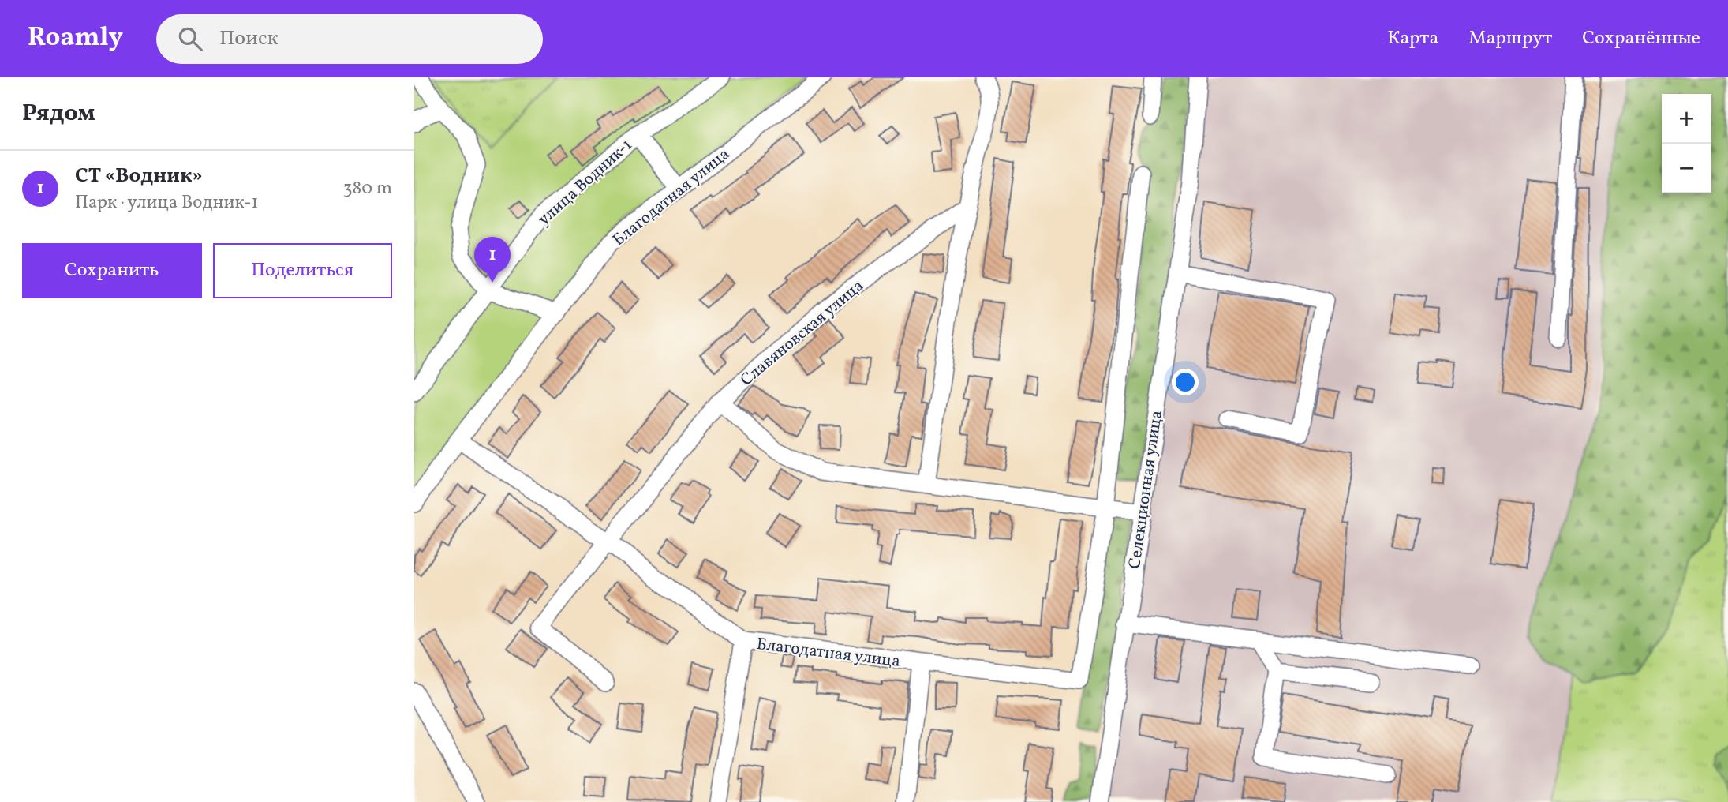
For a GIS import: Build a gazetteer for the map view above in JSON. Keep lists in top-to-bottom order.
{
  "streets": {
    "street": [
      "улица Водник-1",
      "Благодатная улица",
      "Славяновская улица",
      "Селекционная улица"
    ]
  },
  "crossings": [
    ["Благодатная улица", "Славяновская улица"]
  ],
  "page": {
    "header": "Roamly",
    "search": "Поиск",
    "nav": ["Карта", "Маршрут", "Сохранённые"],
    "heading": "Рядом",
    "map_buttons": ["+", "−"],
    "list": [
      {
        "mark": "1",
        "name": "СТ «Водник»",
        "note": "Парк · улица Водник-1",
        "value": "380 m"
      }
    ],
    "buttons": ["Сохранить", "Поделиться"],
    "pins": "1"
  }
}
